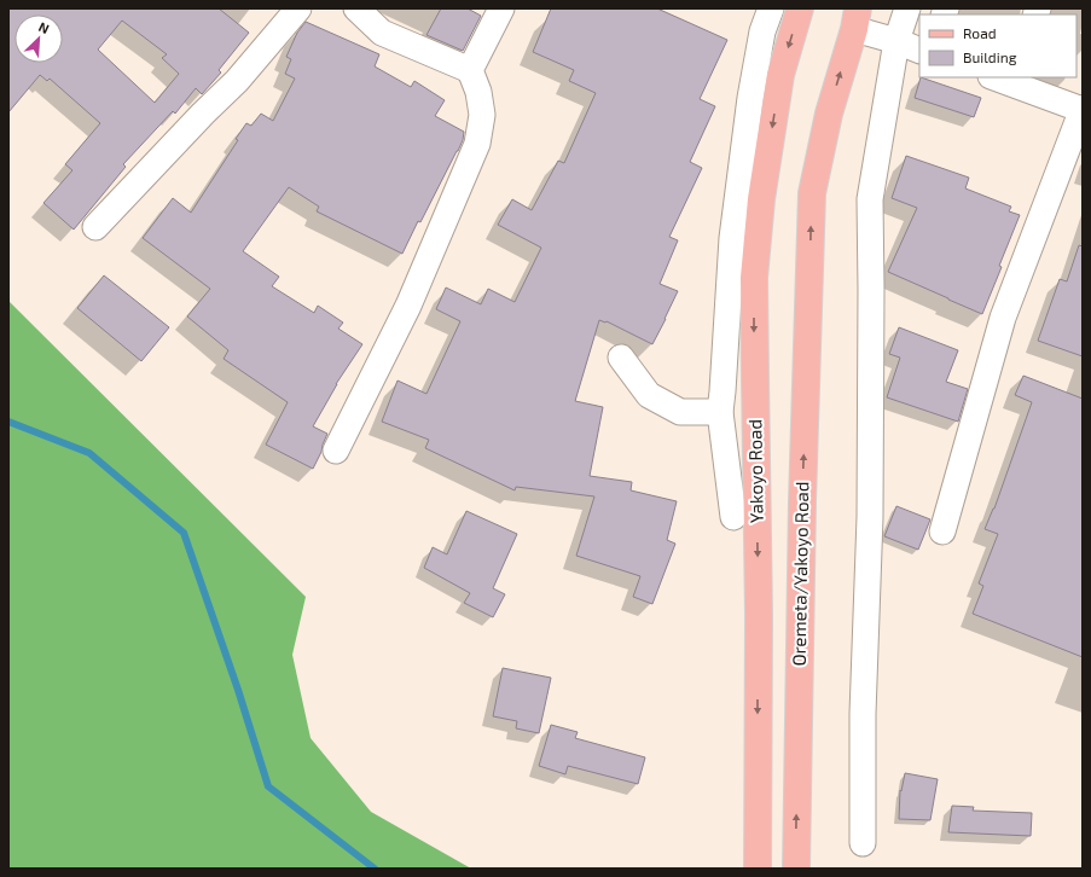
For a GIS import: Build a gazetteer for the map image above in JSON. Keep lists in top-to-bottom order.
{
  "streets": {
    "main road": ["Yakoyo Road", "Oremeta/Yakoyo Road"]
  },
  "one_way": ["Yakoyo Road", "Oremeta/Yakoyo Road"],
  "legend": ["Road", "Building"],
  "north": "top right"
}
